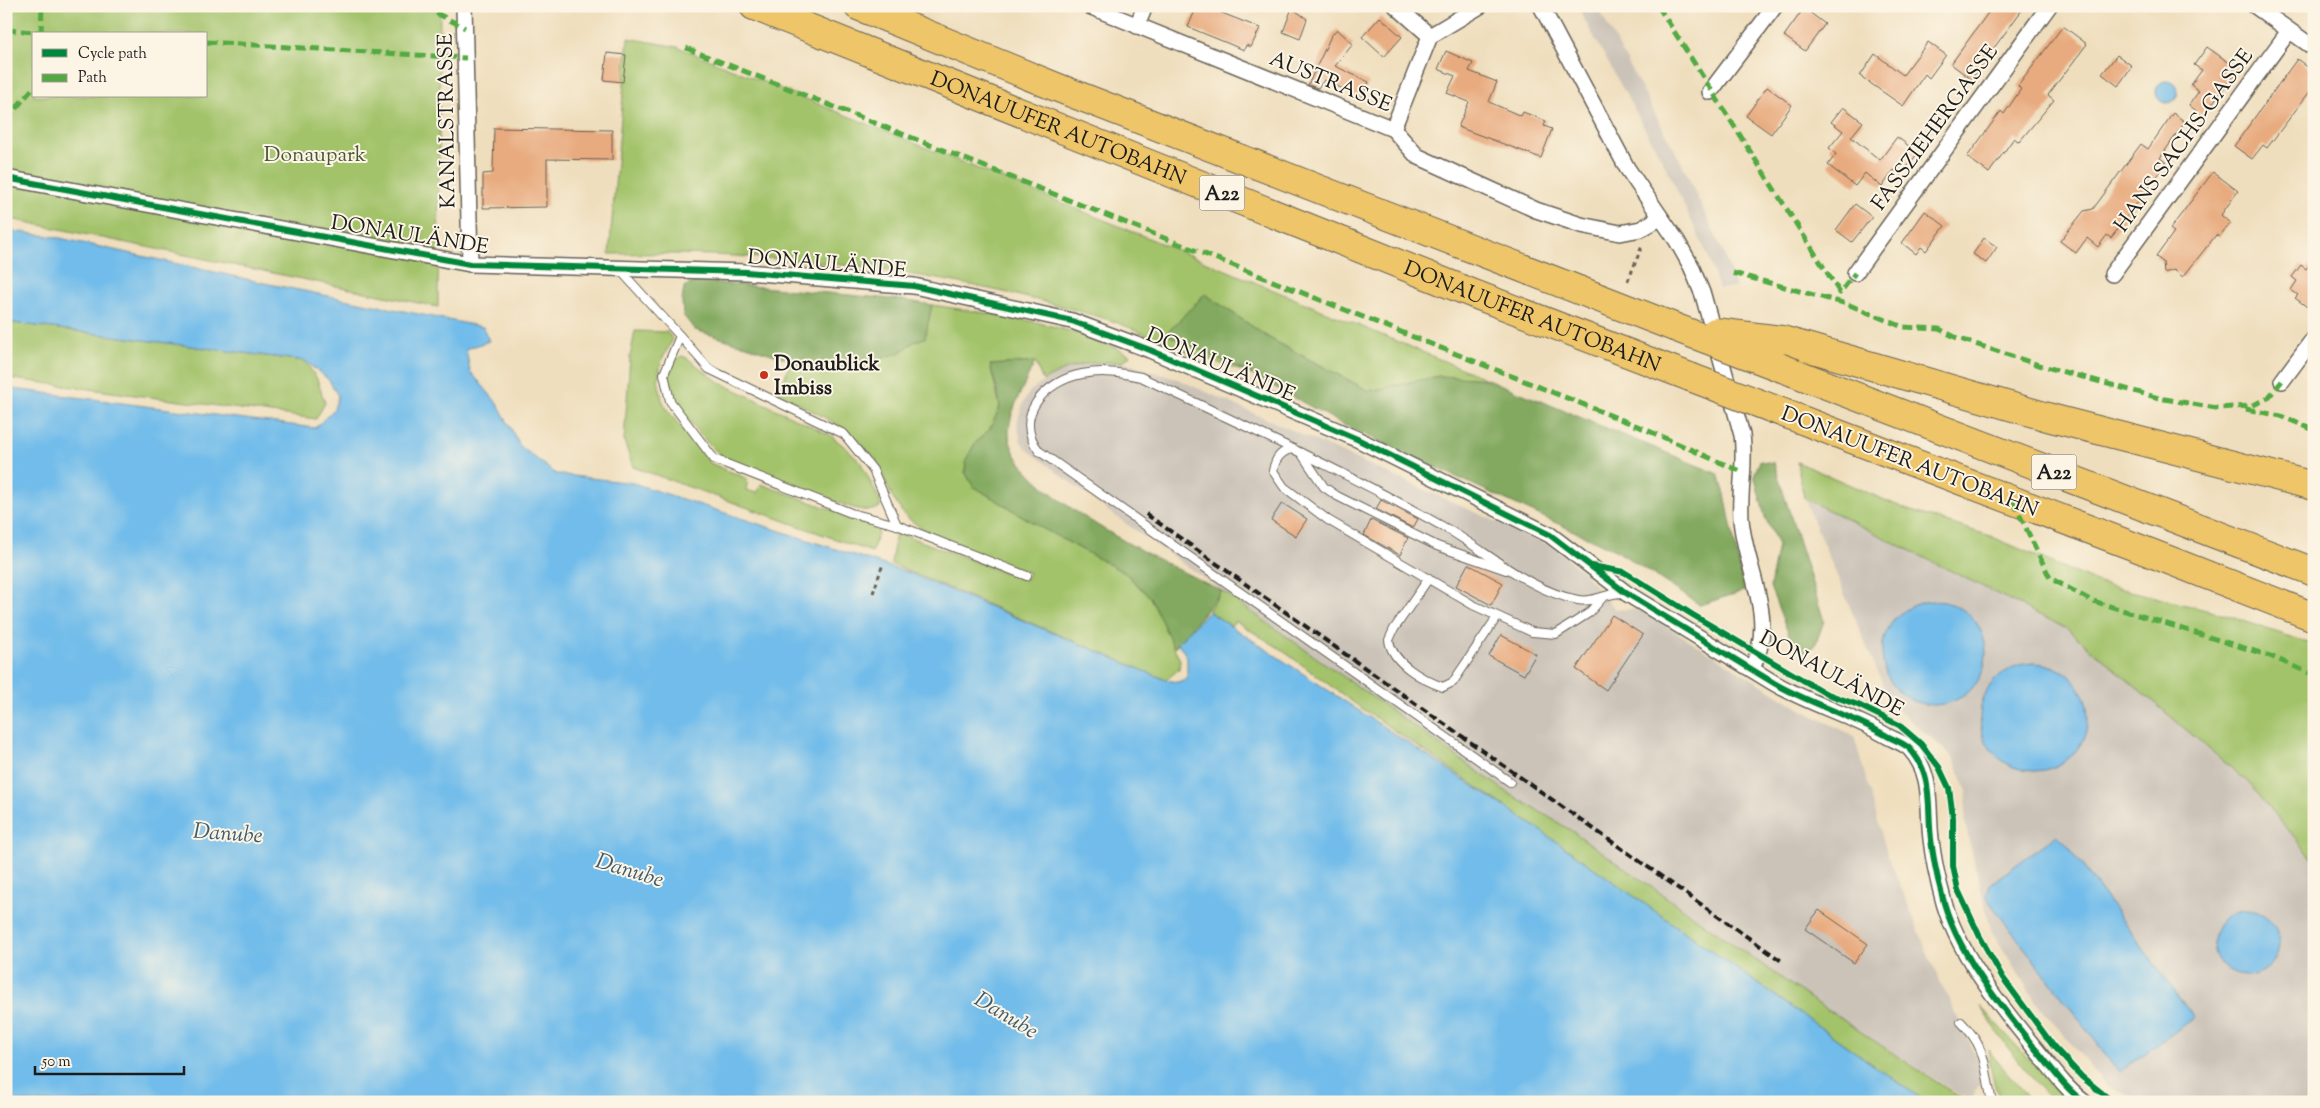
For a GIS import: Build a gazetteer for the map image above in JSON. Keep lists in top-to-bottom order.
{
  "streets": {
    "highway": ["DONAUUFER AUTOBAHN", "A22"],
    "street": [
      "AUSTRASSE",
      "KANALSTRASSE",
      "FASSZIEHERGASSE",
      "HANS SACHS-GASSE",
      "DONAULÄNDE"
    ]
  },
  "crossings": [
    ["KANALSTRASSE", "DONAULÄNDE"]
  ],
  "water": ["Danube"],
  "parks": ["Donaupark"],
  "places": ["Donaublick Imbiss"],
  "legend": ["Cycle path", "Path"],
  "scale_bar": "50 m"
}
